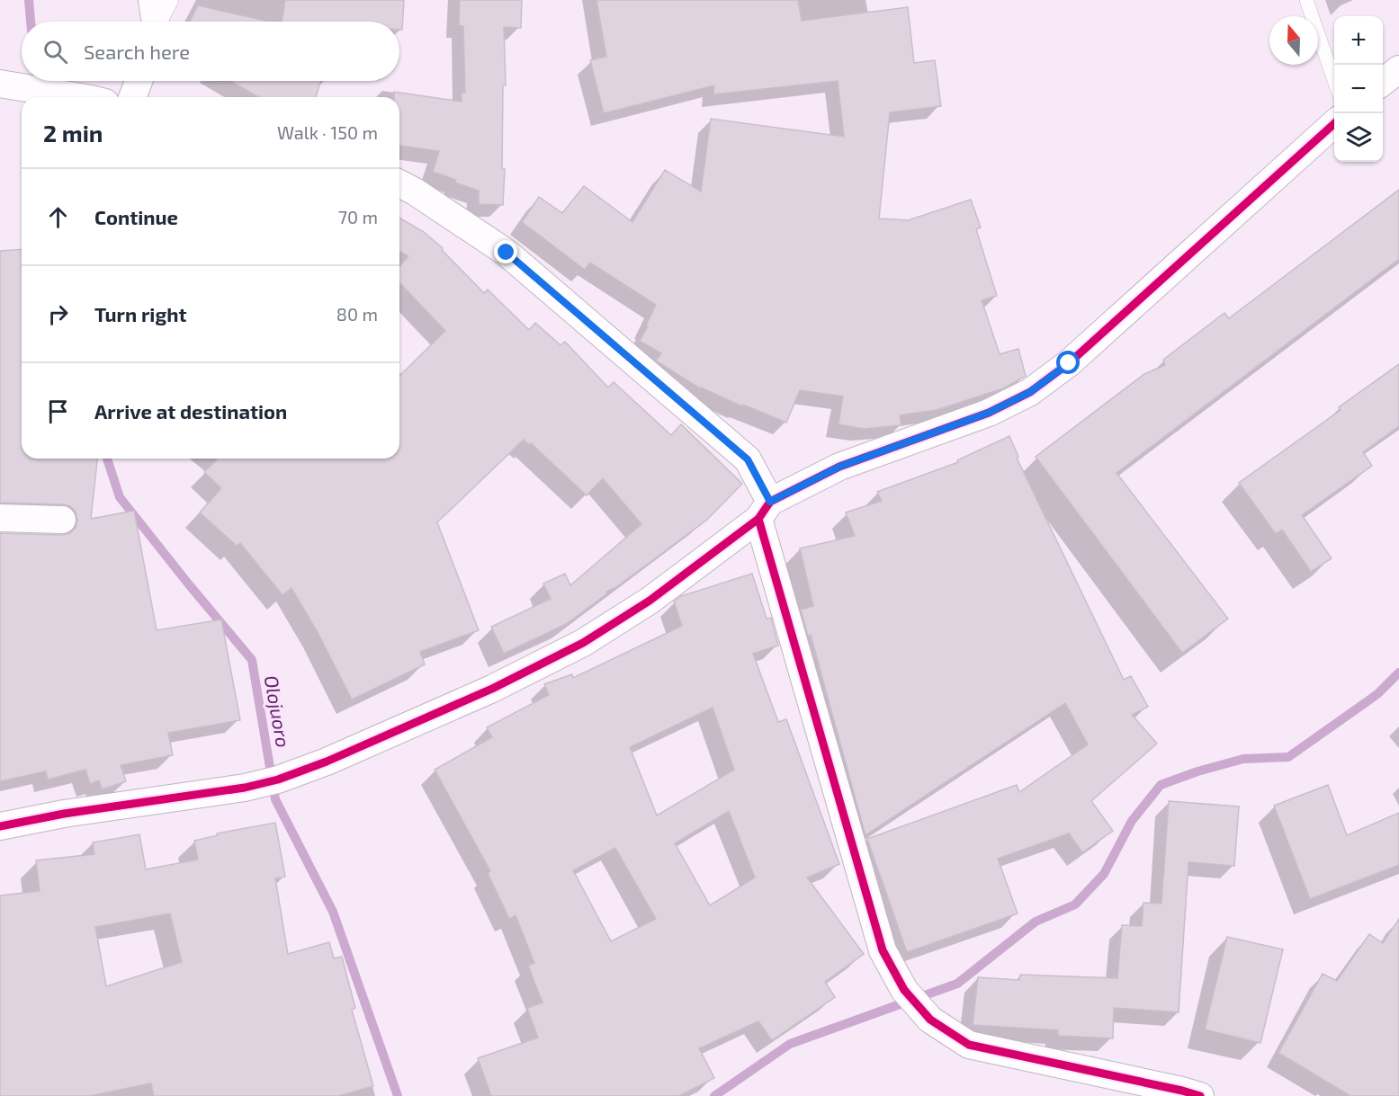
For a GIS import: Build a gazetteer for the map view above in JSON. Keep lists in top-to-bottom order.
{
  "water": ["Olojuoro"],
  "north": "top",
  "page": {
    "map_buttons": ["+", "−"],
    "search": "Search here",
    "heading": ["2 min", "Walk · 150 m"],
    "list": [
      ["Continue", "70 m"],
      ["Turn right", "80 m"],
      "Arrive at destination"
    ]
  }
}
